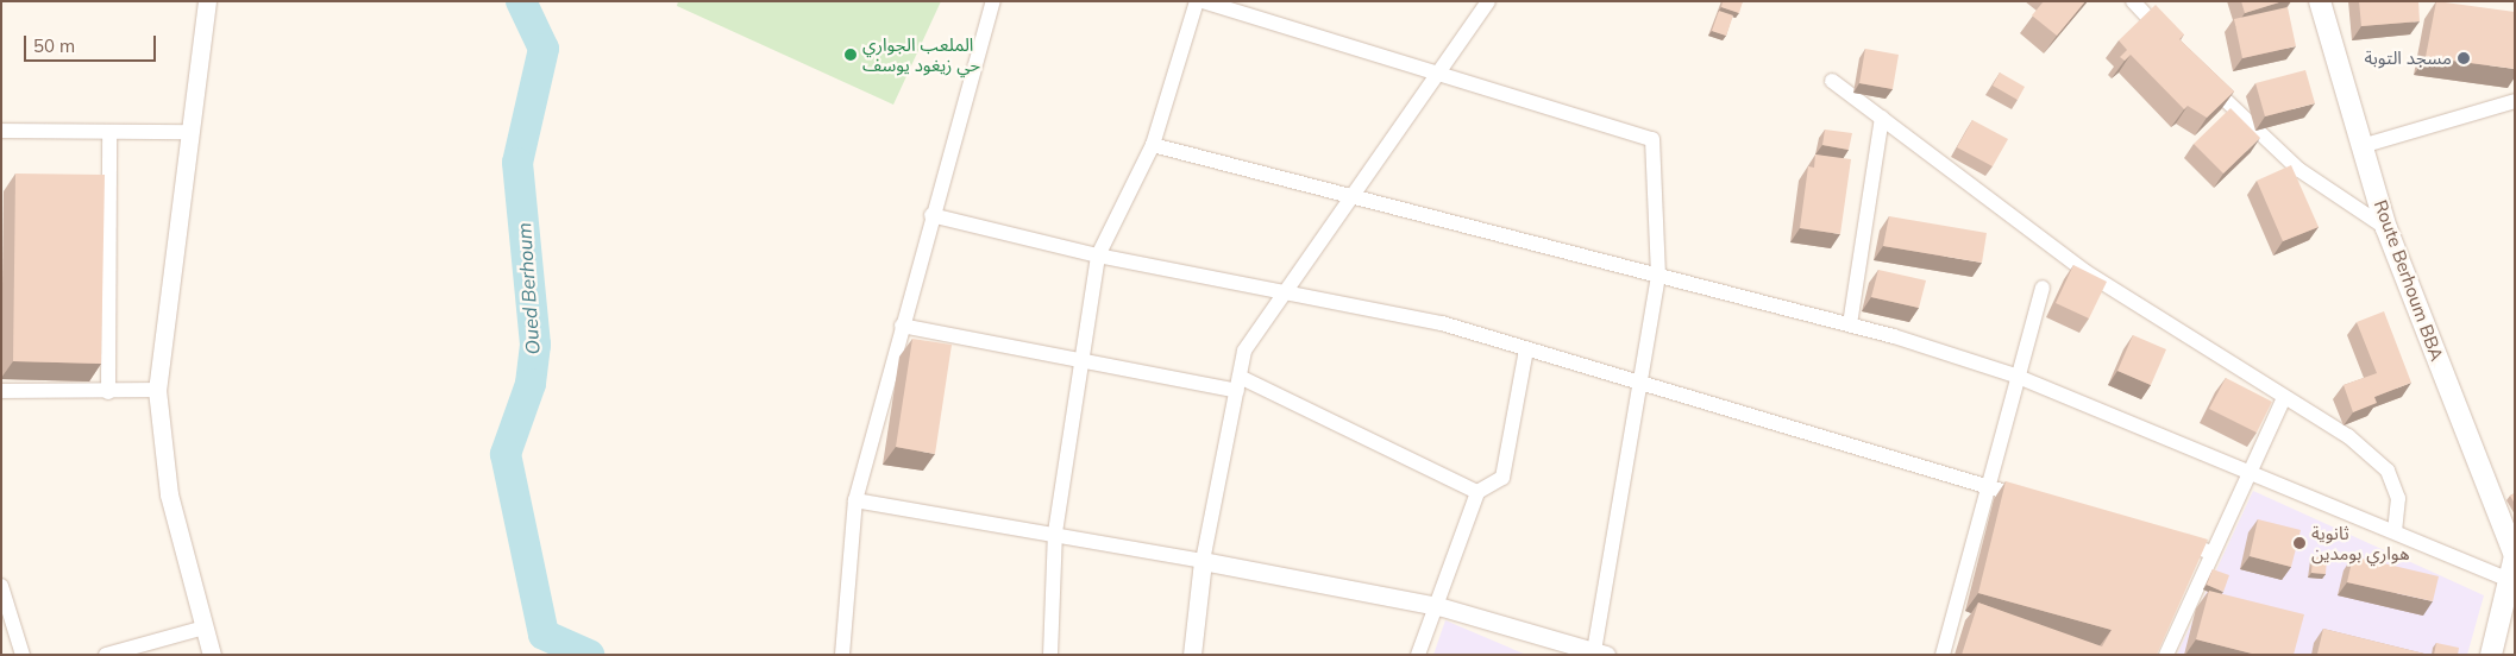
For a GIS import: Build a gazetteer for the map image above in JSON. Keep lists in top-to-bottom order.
{
  "streets": {
    "main road": ["Route Berhoum BBA"]
  },
  "water": ["Oued Berhoum"],
  "places": ["الملعب الجواري حي زيغود يوسف", "مسجد التوبة", "ثانوية هواري بومدين"],
  "scale_bar": "50 m"
}
